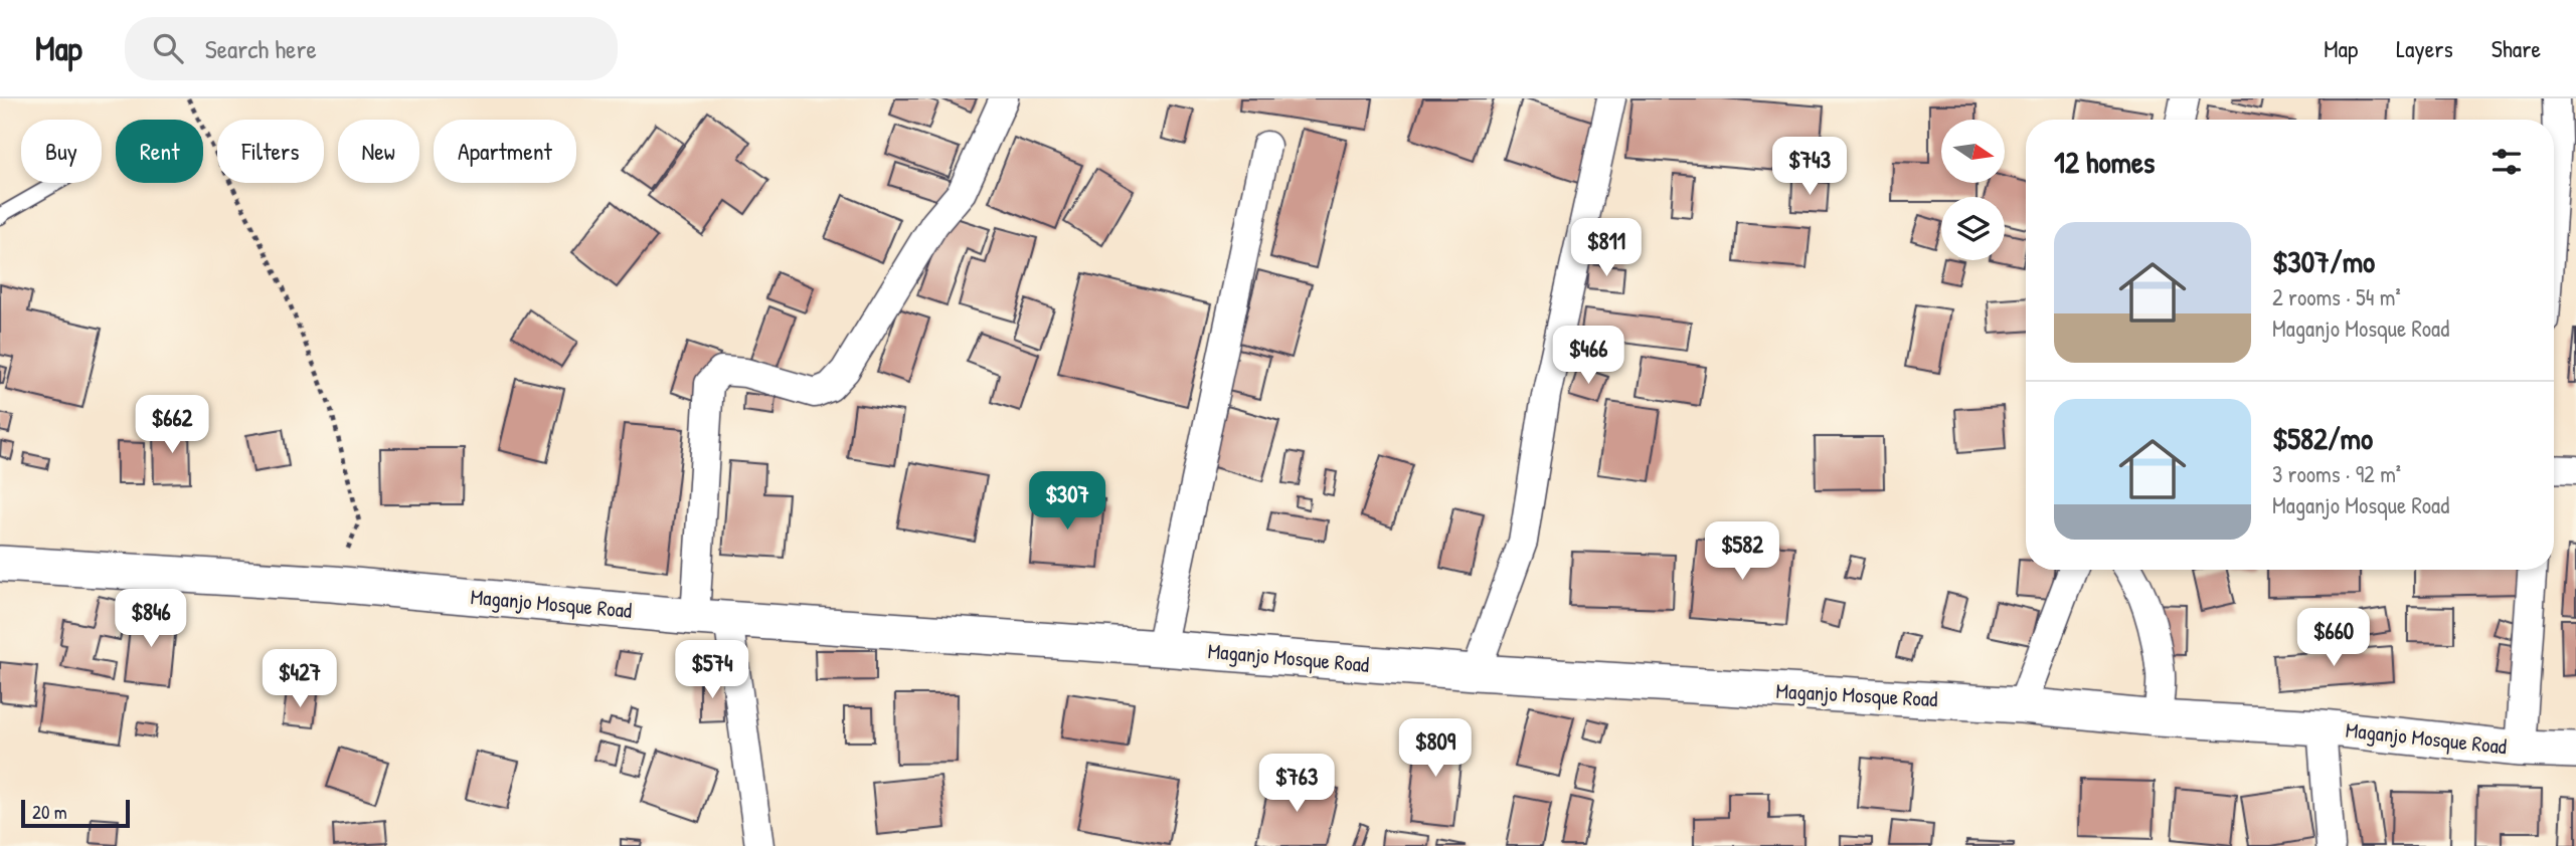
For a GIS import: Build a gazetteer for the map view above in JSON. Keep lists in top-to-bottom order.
{
  "streets": {
    "street": ["Maganjo Mosque Road"]
  },
  "scale_bar": "20 m",
  "north": "right",
  "page": {
    "header": "Map",
    "search": "Search here",
    "nav": ["Map", "Layers", "Share"],
    "chip": [
      "Buy",
      "Rent",
      "Filters",
      "New",
      "Apartment"
    ],
    "heading": "12 homes",
    "price": [
      "$743",
      "$811",
      "$466",
      "$662",
      "$307",
      "$582",
      "$846",
      "$660",
      "$574",
      "$427",
      "$809",
      "$763"
    ],
    "list": [
      {
        "name": "$307/mo",
        "note": "2 rooms · 54 m² · Maganjo Mosque Road"
      },
      {
        "name": "$582/mo",
        "note": "3 rooms · 92 m² · Maganjo Mosque Road"
      }
    ],
    "scale": "20 m"
  }
}
